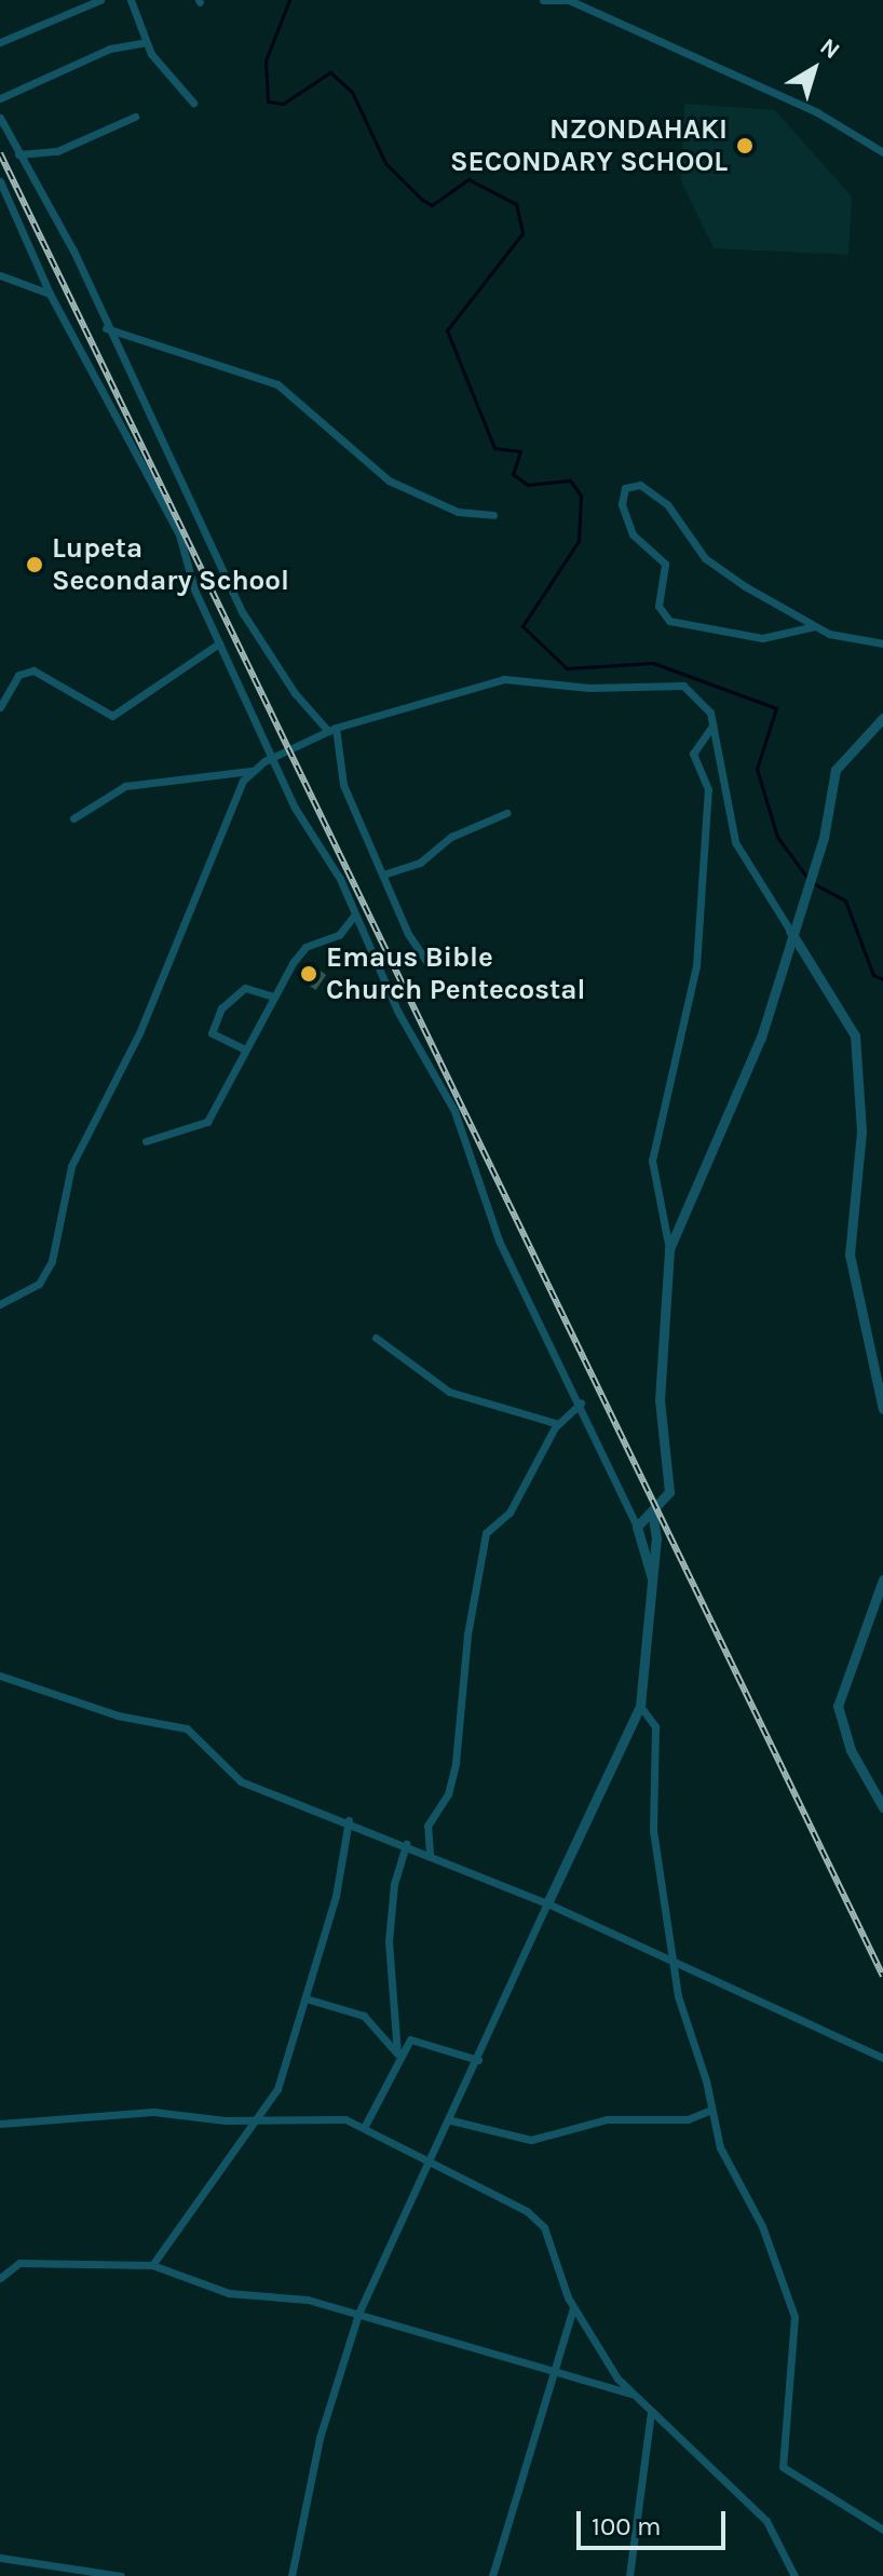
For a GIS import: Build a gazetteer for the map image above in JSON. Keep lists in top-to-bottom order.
{
  "places": ["NZONDAHAKI SECONDARY SCHOOL", "Lupeta Secondary School", "Emaus Bible Church Pentecostal"],
  "scale_bar": "100 m",
  "north": "top right"
}
